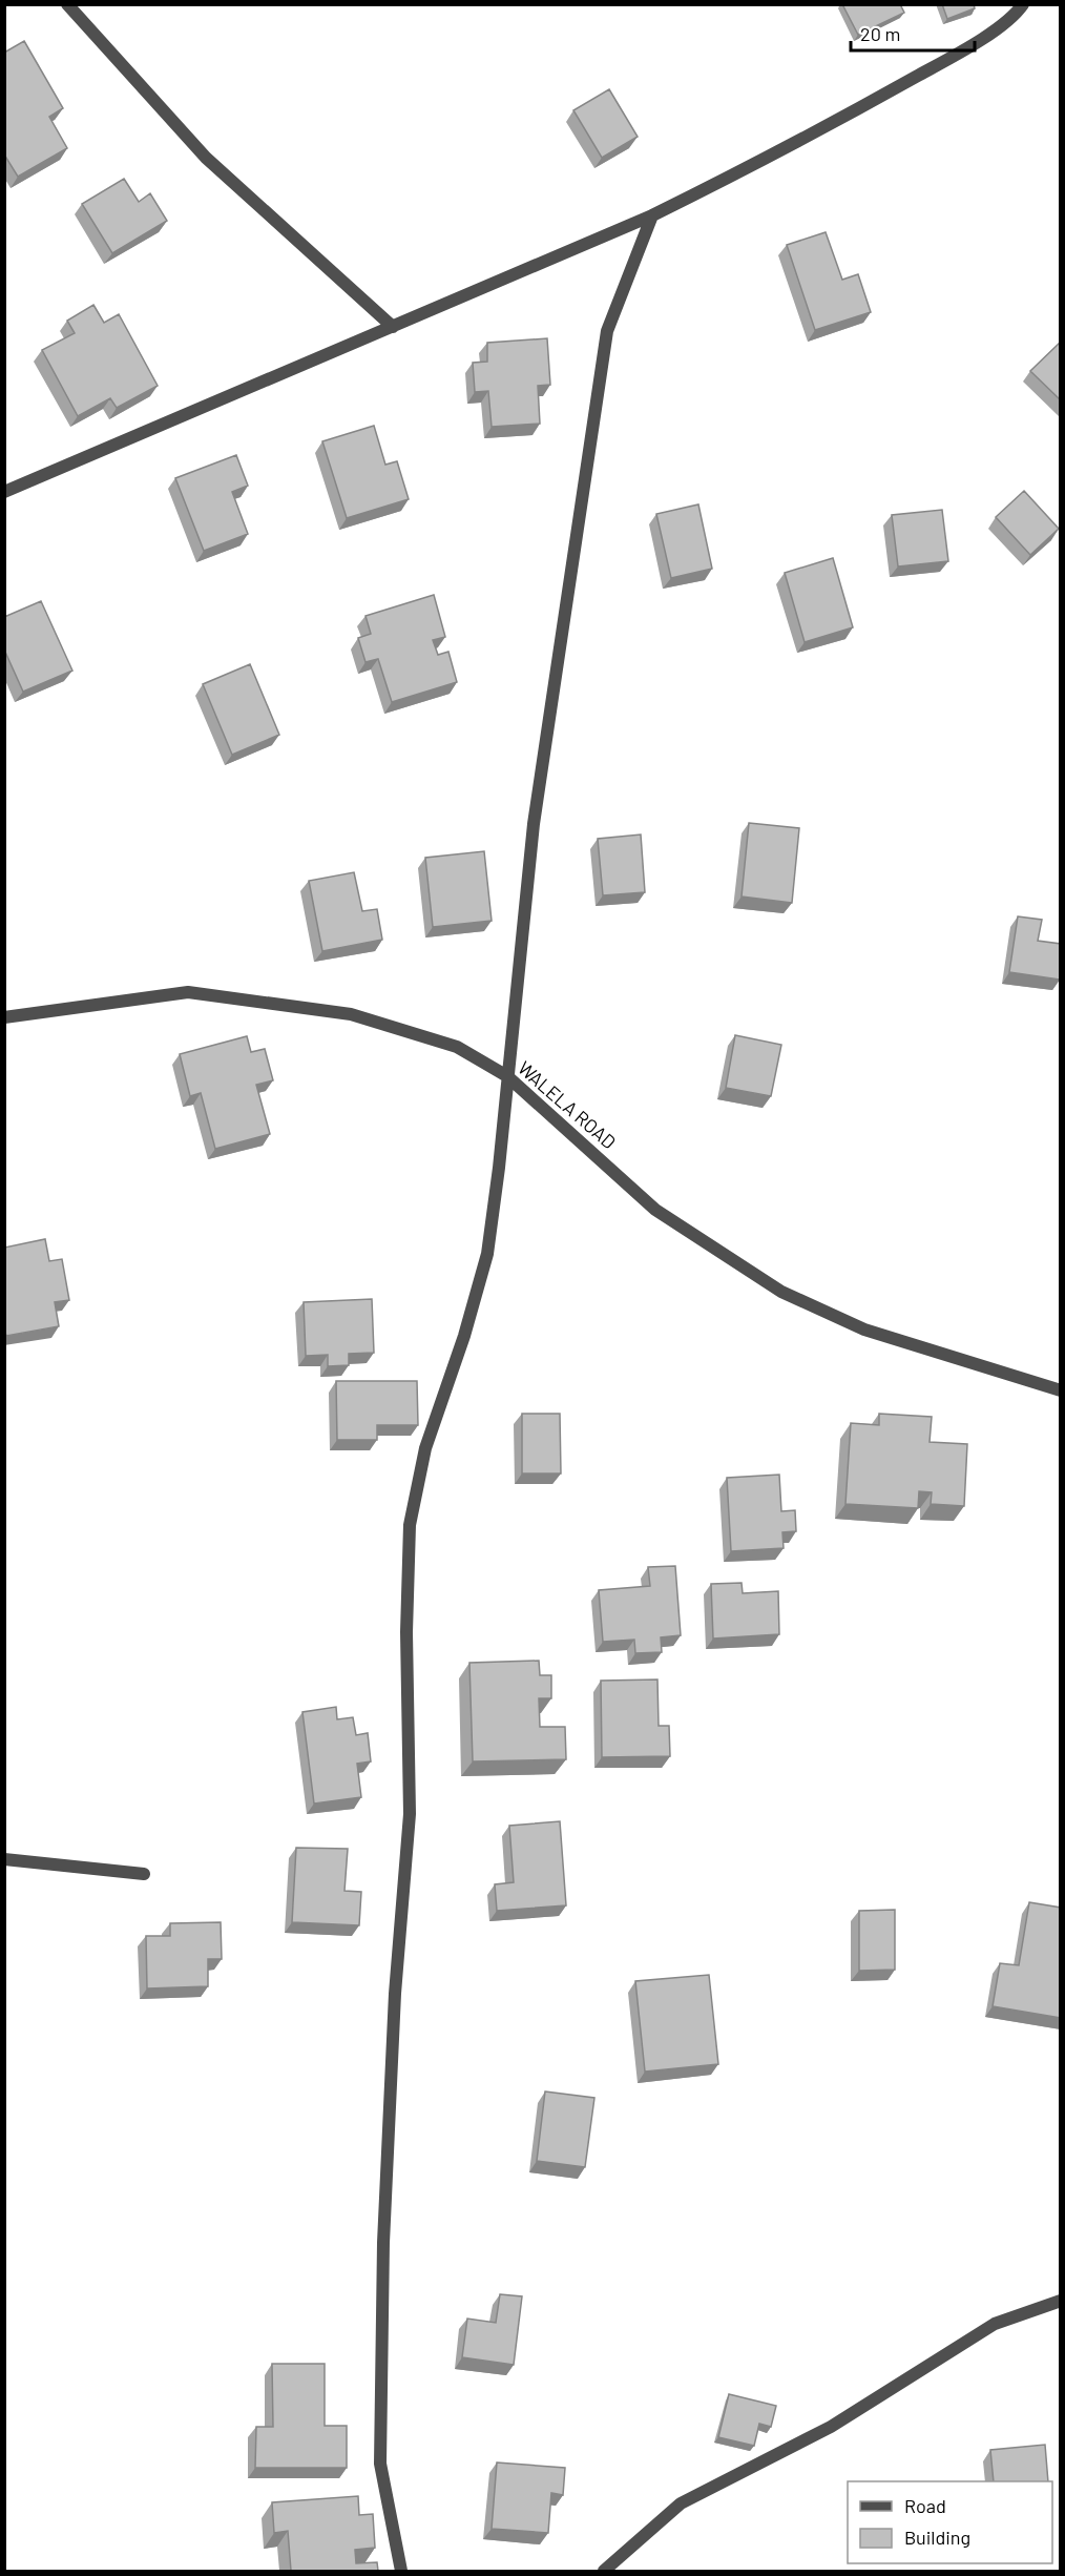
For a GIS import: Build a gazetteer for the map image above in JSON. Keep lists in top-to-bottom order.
{
  "streets": {
    "street": ["WALELA ROAD"]
  },
  "legend": ["Road", "Building"],
  "scale_bar": "20 m"
}
